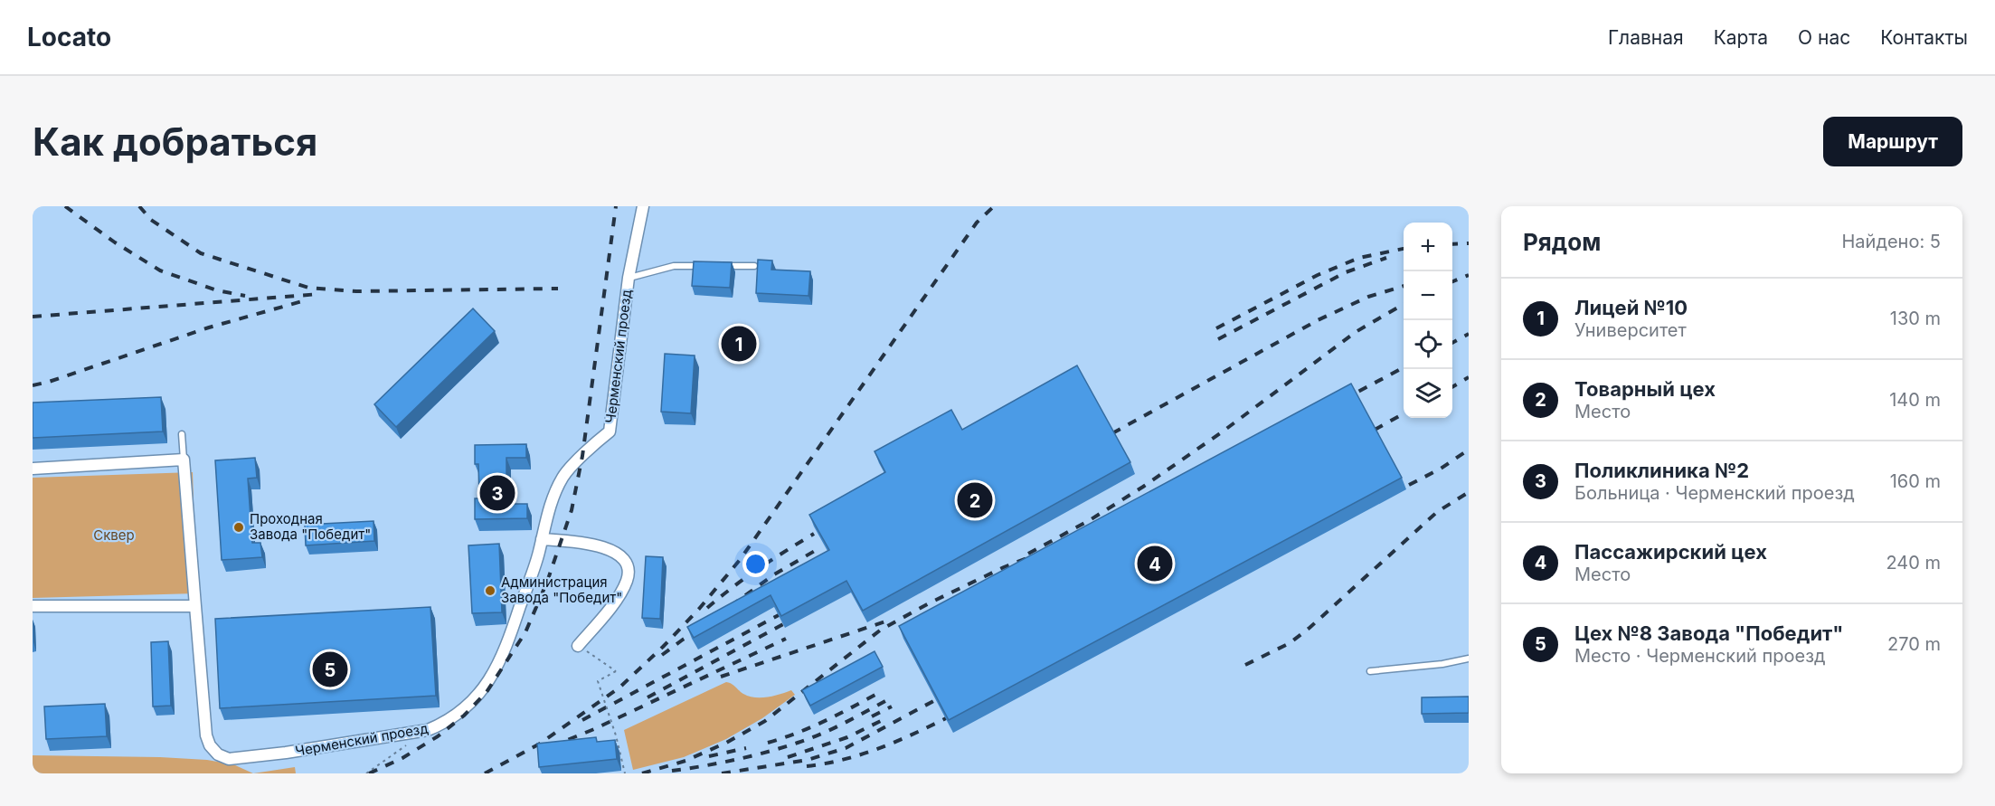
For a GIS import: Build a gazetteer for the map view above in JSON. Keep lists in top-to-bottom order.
{
  "streets": {
    "street": ["Черменский проезд"]
  },
  "parks": ["Сквер"],
  "places": ["Проходная Завода \"Победит\"", "Администрация Завода \"Победит\""],
  "page": {
    "header": "Locato",
    "nav": [
      "Главная",
      "Карта",
      "О нас",
      "Контакты"
    ],
    "buttons": "Маршрут",
    "title": "Как добраться",
    "heading": ["Рядом", "Найдено: 5"],
    "map_buttons": ["+", "−"],
    "list": [
      {
        "mark": "1",
        "name": "Лицей №10",
        "note": "Университет",
        "value": "130 m"
      },
      {
        "mark": "2",
        "name": "Товарный цех",
        "note": "Место",
        "value": "140 m"
      },
      {
        "mark": "3",
        "name": "Поликлиника №2",
        "note": "Больница · Черменский проезд",
        "value": "160 m"
      },
      {
        "mark": "4",
        "name": "Пассажирский цех",
        "note": "Место",
        "value": "240 m"
      },
      {
        "mark": "5",
        "name": "Цех №8 Завода \"Победит\"",
        "note": "Место · Черменский проезд",
        "value": "270 m"
      }
    ],
    "pins": [
      "1",
      "3",
      "2",
      "4",
      "5"
    ]
  }
}
